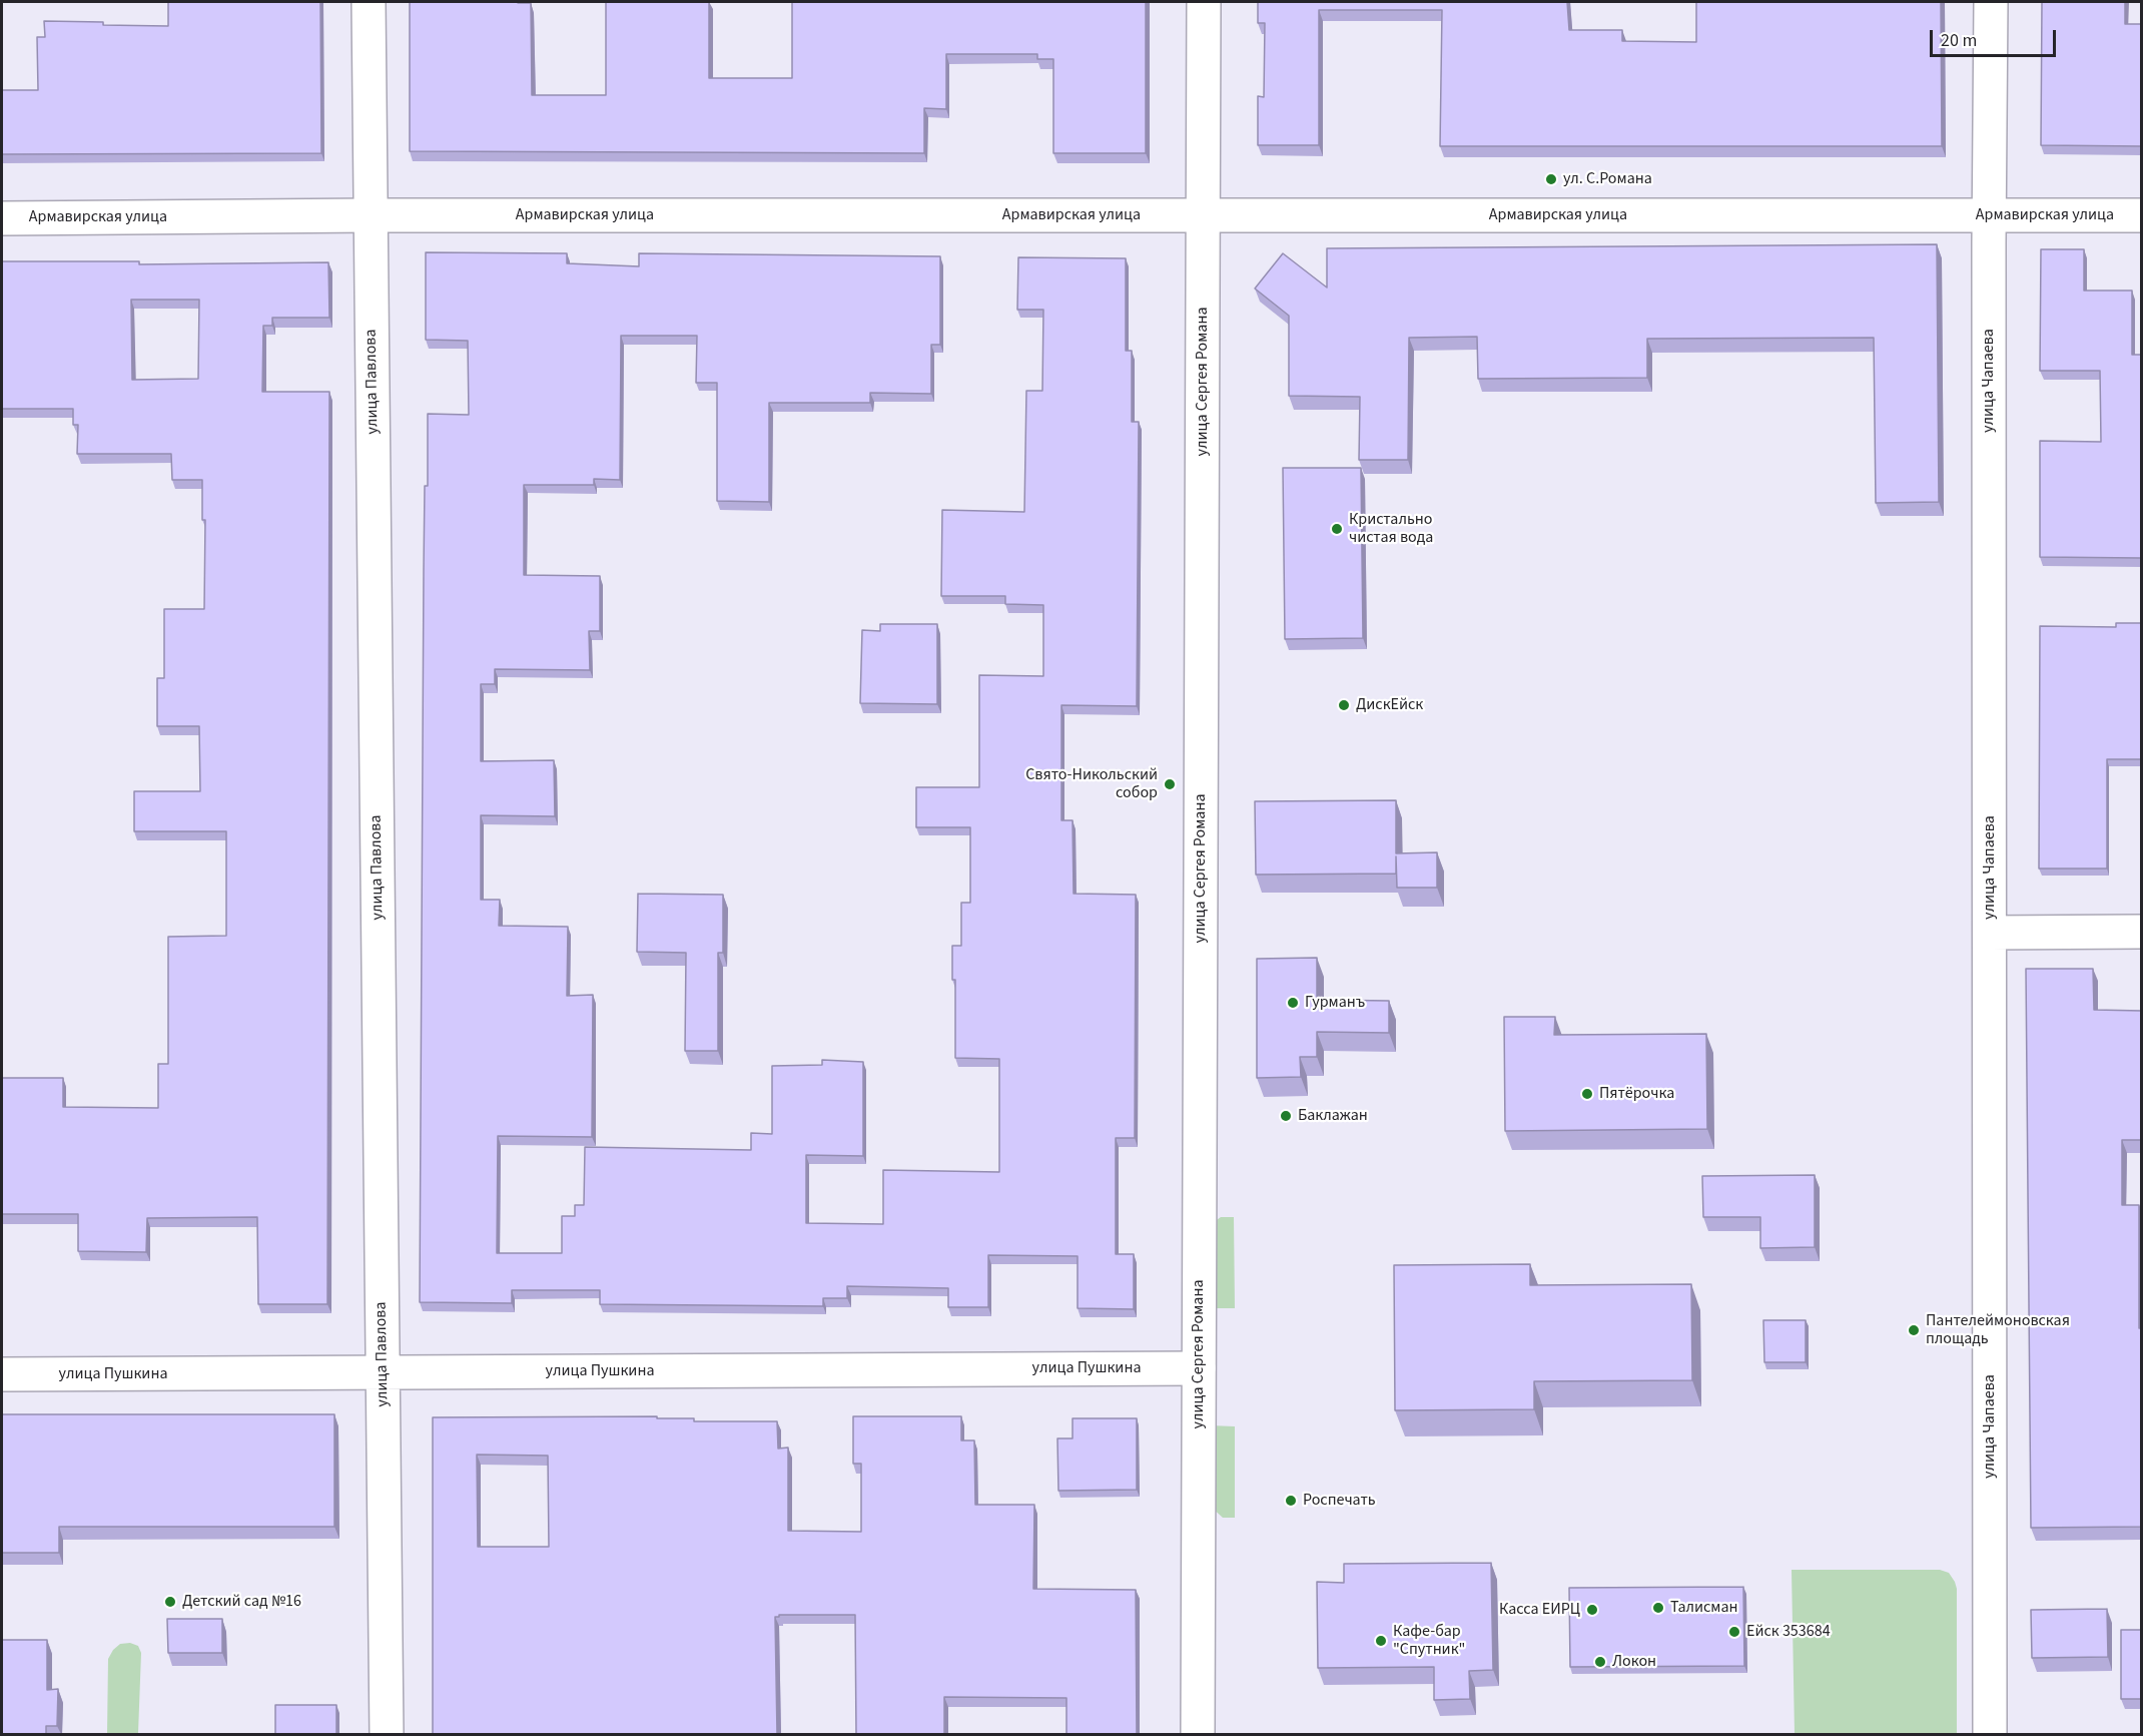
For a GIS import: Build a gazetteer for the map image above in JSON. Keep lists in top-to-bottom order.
{
  "streets": {
    "street": [
      "Армавирская улица",
      "улица Чапаева",
      "улица Павлова",
      "улица Сергея Романа",
      "улица Пушкина"
    ]
  },
  "crossings": [
    ["Армавирская улица", "улица Чапаева"],
    ["Армавирская улица", "улица Павлова"],
    ["Армавирская улица", "улица Сергея Романа"],
    ["улица Павлова", "улица Пушкина"],
    ["улица Сергея Романа", "улица Пушкина"]
  ],
  "places": [
    "ул. С.Романа",
    "Кристально чистая вода",
    "ДискЕйск",
    "Свято-Никольский собор",
    "Гурманъ",
    "Пятёрочка",
    "Баклажан",
    "Пантелеймоновская площадь",
    "Роспечать",
    "Детский сад №16",
    "Талисман",
    "Касса ЕИРЦ",
    "Ейск 353684",
    "Кафе-бар \"Спутник\"",
    "Локон"
  ],
  "scale_bar": "20 m"
}
